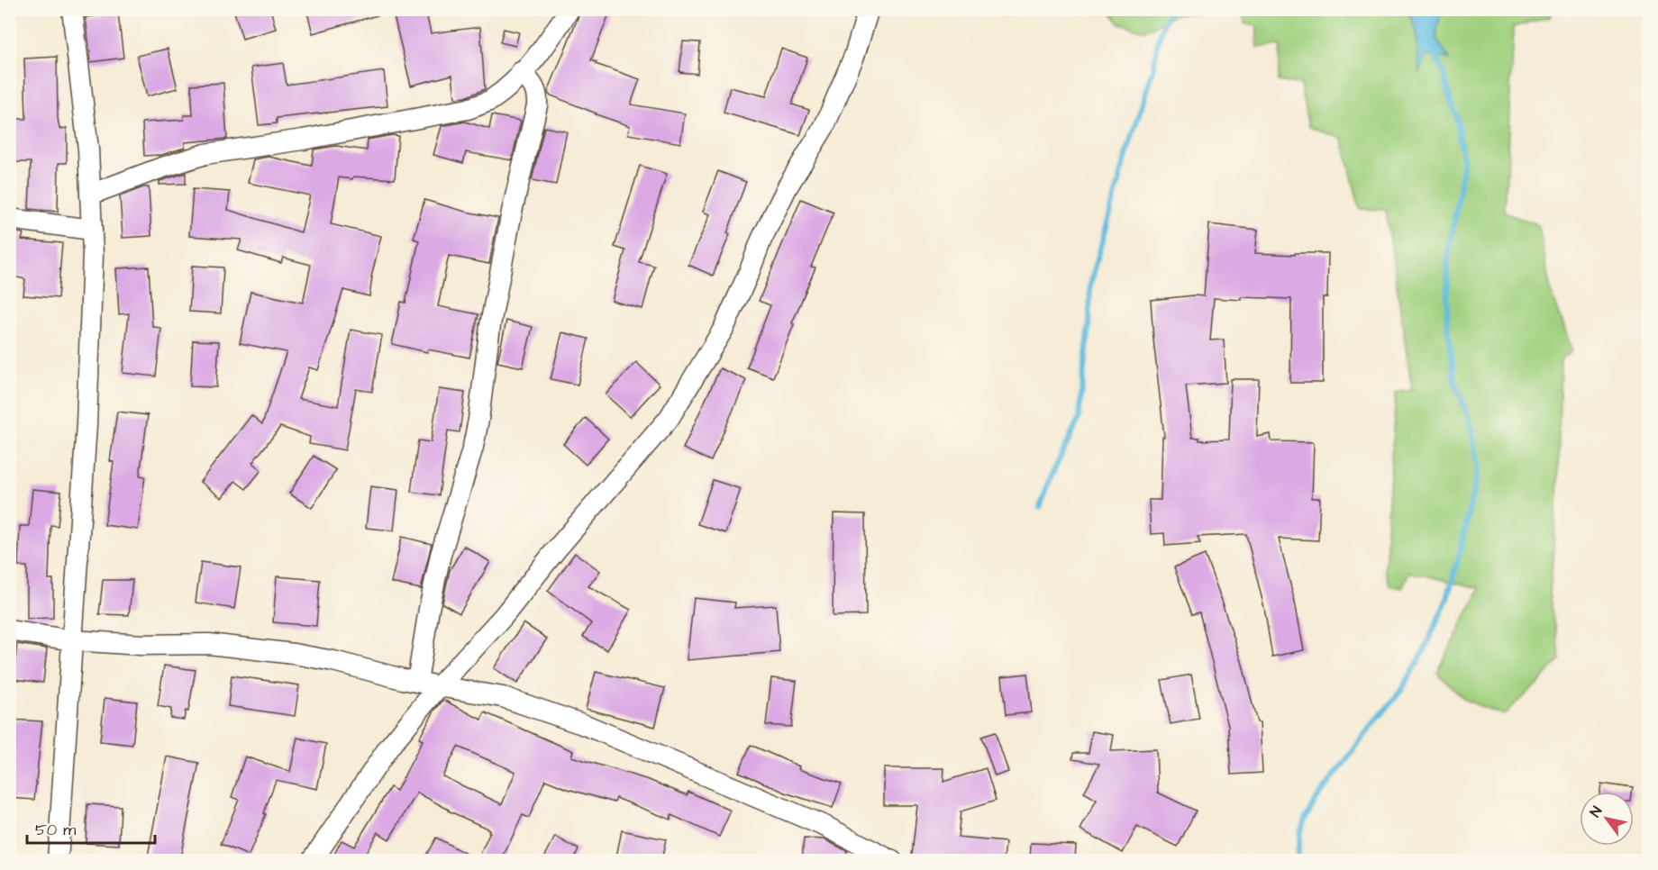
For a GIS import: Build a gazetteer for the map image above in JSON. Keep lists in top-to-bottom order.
{
  "scale_bar": "50 m",
  "north": "top left"
}
